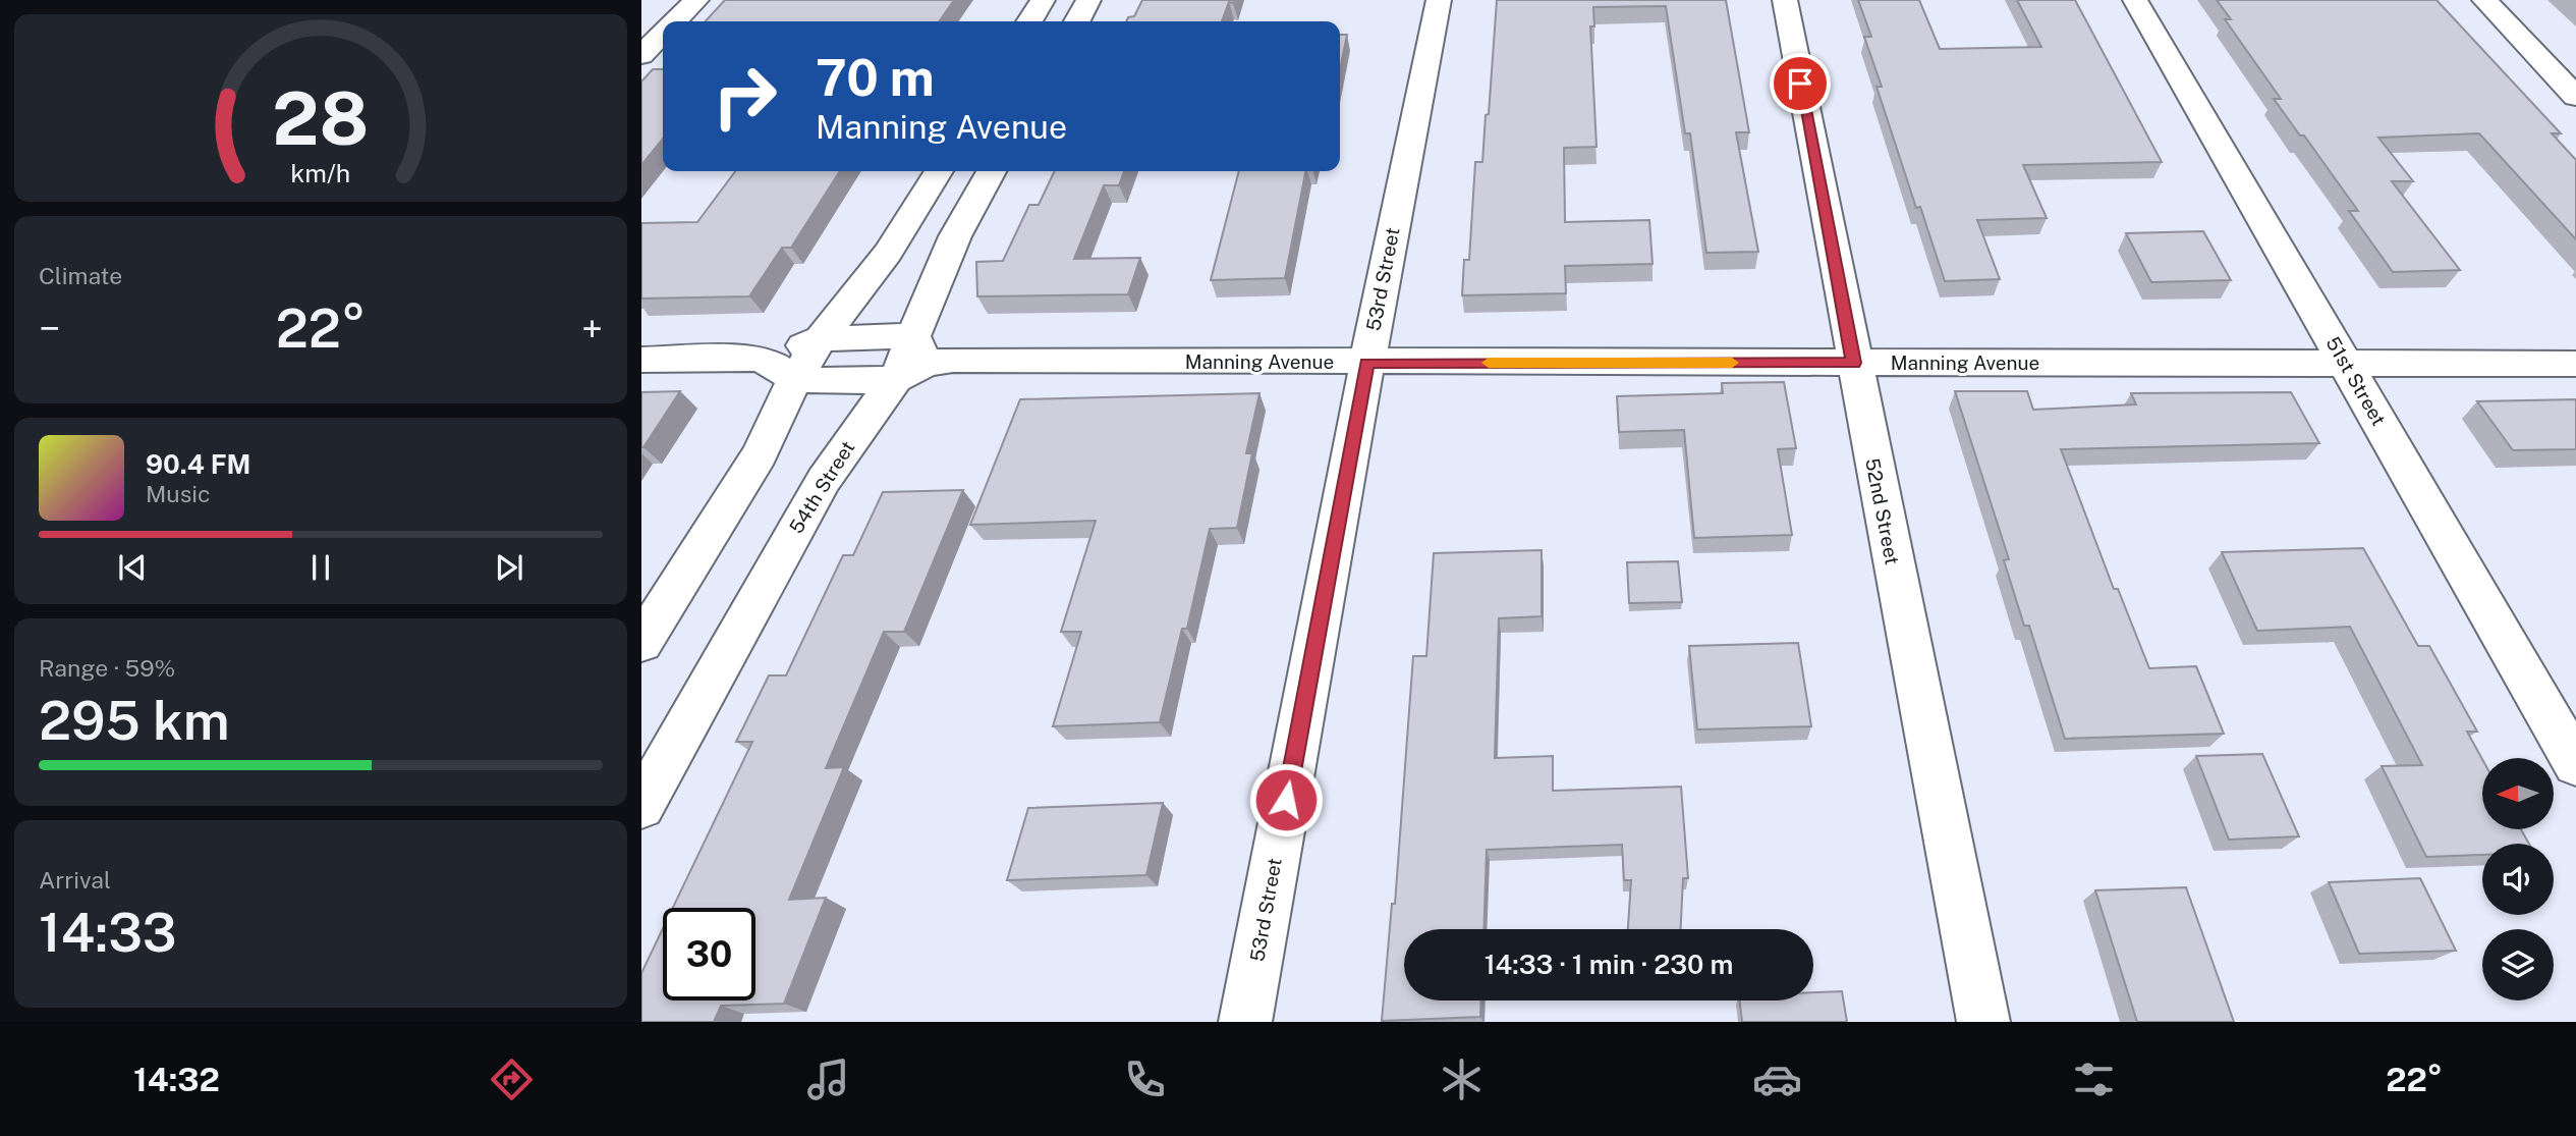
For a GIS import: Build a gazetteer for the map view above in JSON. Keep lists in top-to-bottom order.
{
  "streets": {
    "street": [
      "53rd Street",
      "Manning Avenue",
      "51st Street",
      "54th Street",
      "52nd Street"
    ]
  },
  "crossings": [
    ["53rd Street", "Manning Avenue"],
    ["Manning Avenue", "51st Street"],
    ["Manning Avenue", "54th Street"],
    ["Manning Avenue", "52nd Street"]
  ],
  "north": "left",
  "page": {
    "turn": ["70 m", "Manning Avenue"],
    "tile": [
      "Climate",
      ["Range · 59%", "295 km"],
      ["Arrival", "14:33"]
    ],
    "heat": ["−", "22°", "+"],
    "song": ["90.4 FM", "Music"],
    "limit": "30",
    "trip": "14:33 · 1 min · 230 m",
    "tabs": ["14:32", "22°"],
    "gauge": ["28", "km/h"]
  }
}
